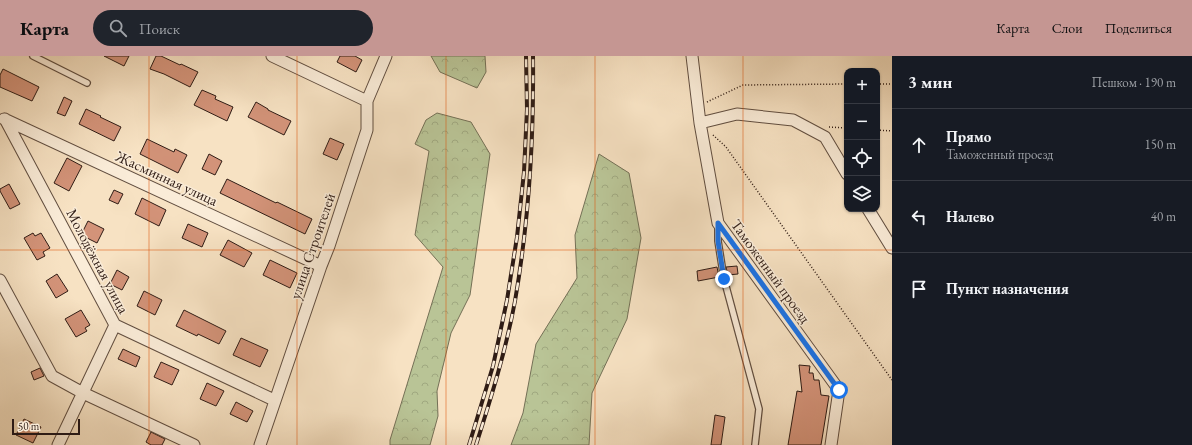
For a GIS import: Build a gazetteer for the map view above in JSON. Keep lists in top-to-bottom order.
{
  "streets": {
    "street": [
      "Жасминная улица",
      "улица Строителей",
      "Молодёжная улица",
      "Таможенный проезд"
    ]
  },
  "crossings": [
    ["Жасминная улица", "улица Строителей"],
    ["Жасминная улица", "Молодёжная улица"],
    ["улица Строителей", "Молодёжная улица"]
  ],
  "scale_bar": "50 m",
  "page": {
    "header": "Карта",
    "search": "Поиск",
    "nav": ["Карта", "Слои", "Поделиться"],
    "heading": ["3 мин", "Пешком · 190 m"],
    "map_buttons": ["+", "−"],
    "list": [
      ["Прямо", "Таможенный проезд", "150 m"],
      ["Налево", "40 m"],
      "Пункт назначения"
    ],
    "scale": "50 m"
  }
}
